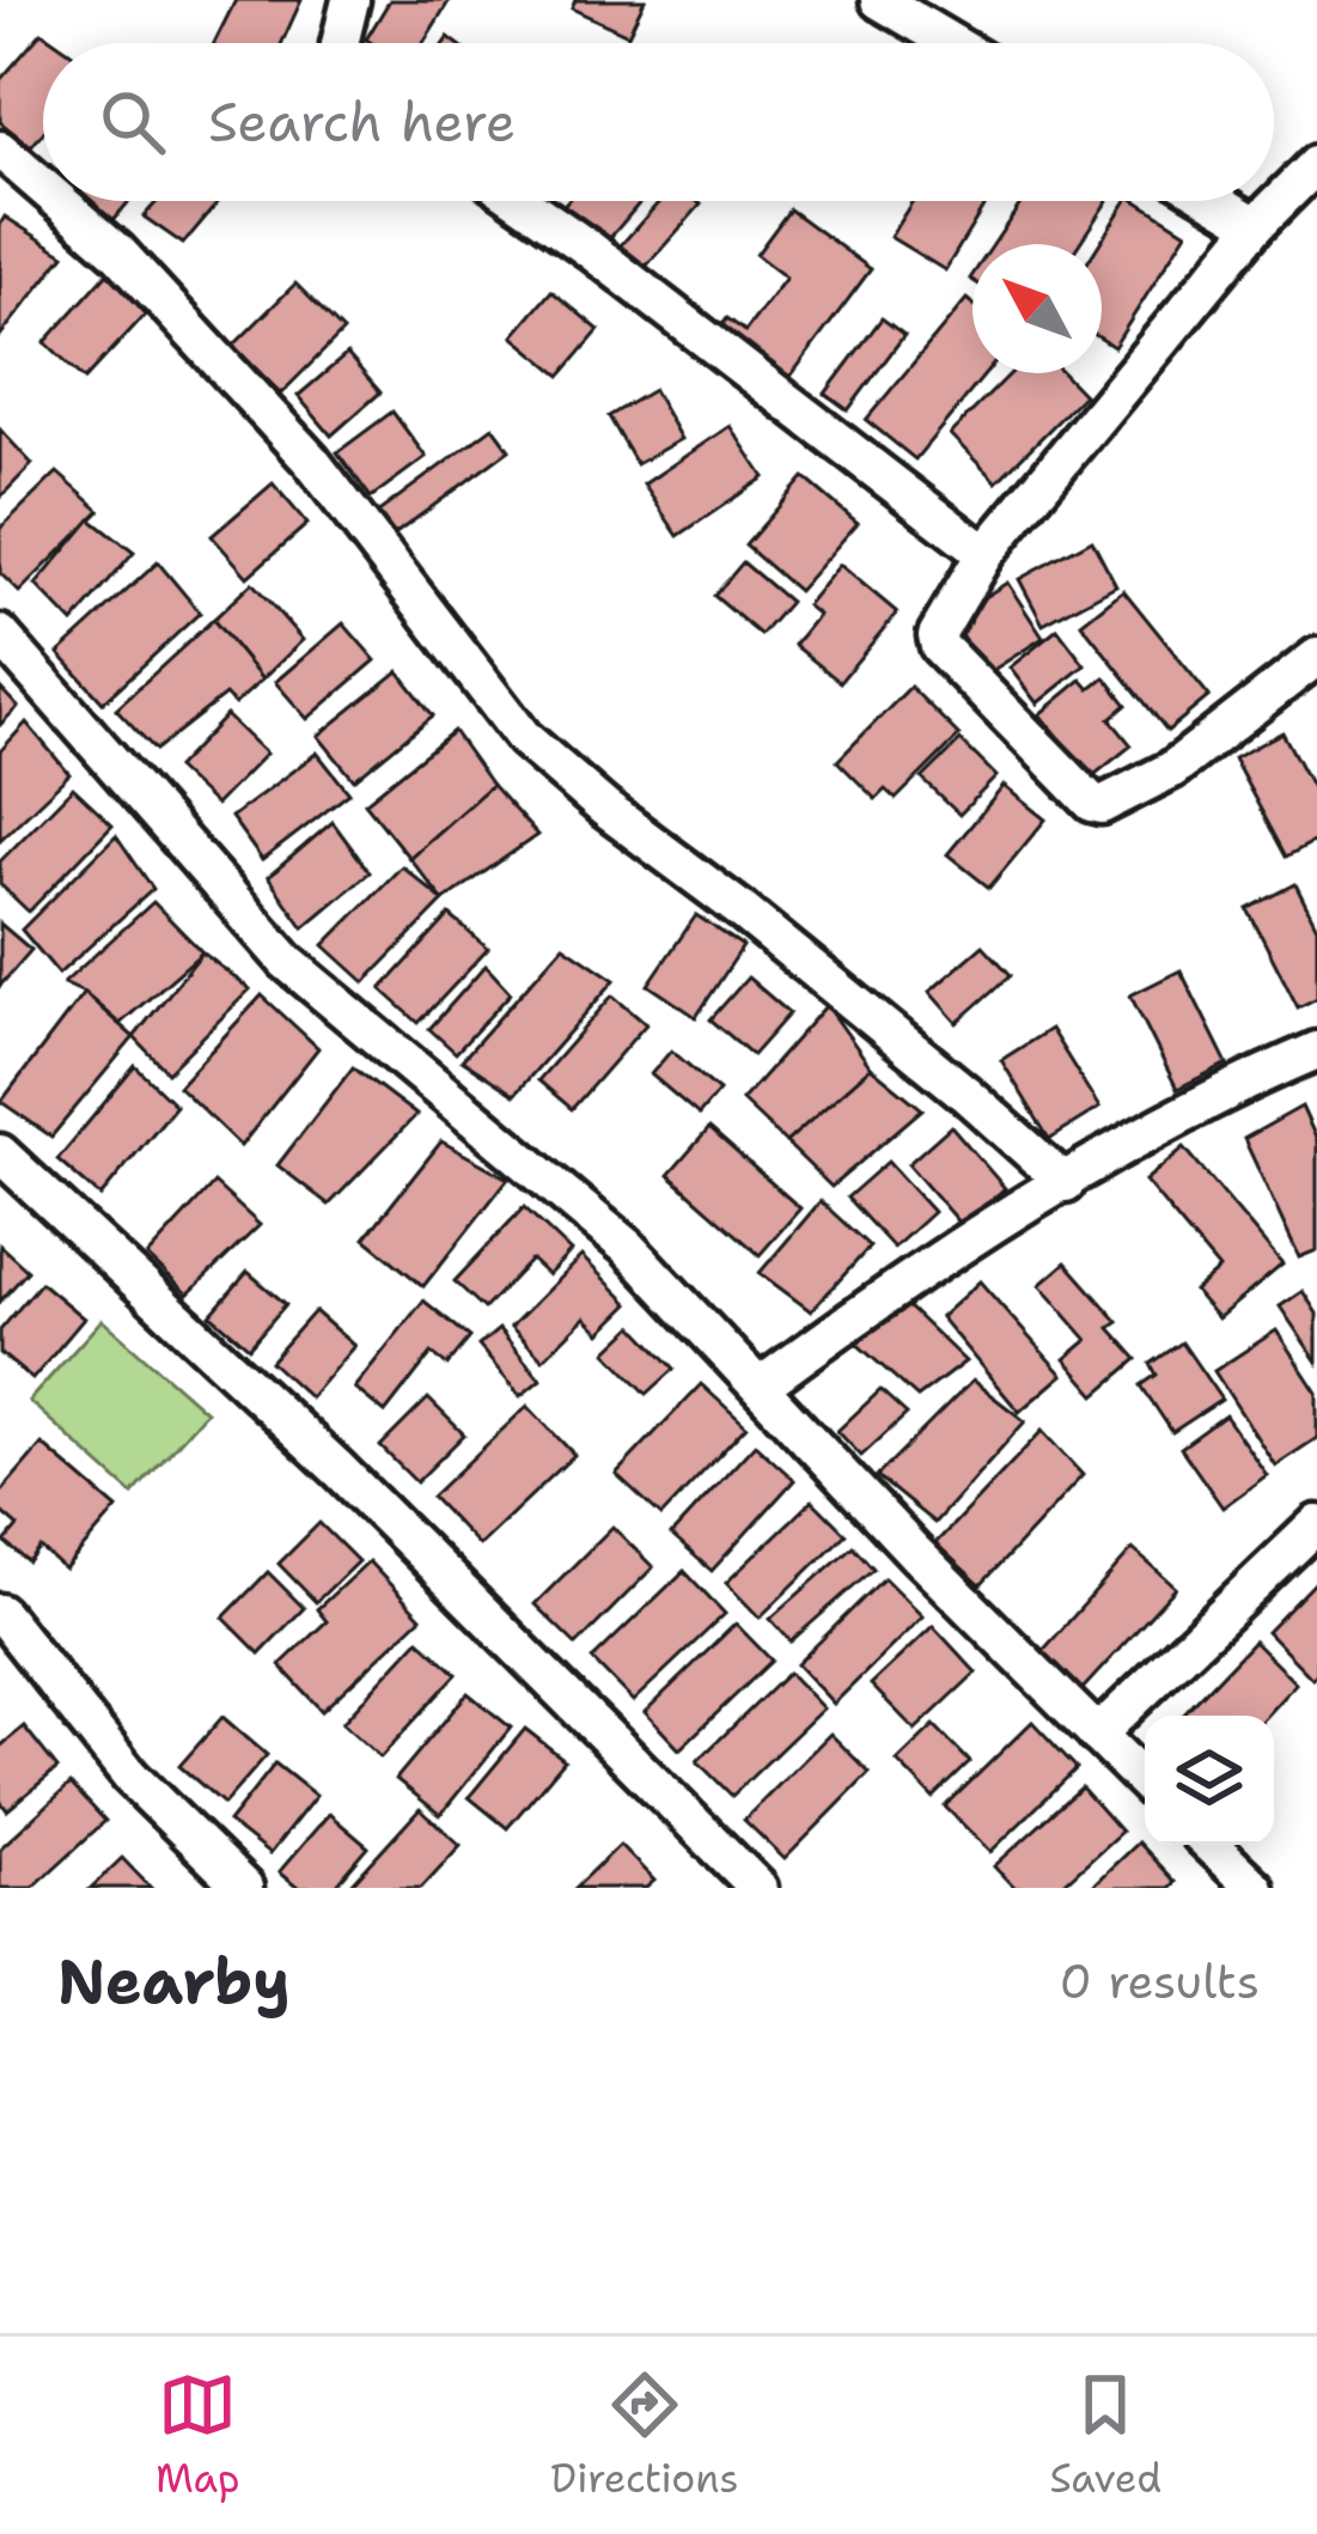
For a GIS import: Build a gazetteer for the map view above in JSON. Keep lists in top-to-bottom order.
{
  "north": "top left",
  "page": {
    "search": "Search here",
    "heading": ["Nearby", "0 results"],
    "nav": ["Map", "Directions", "Saved"]
  }
}
